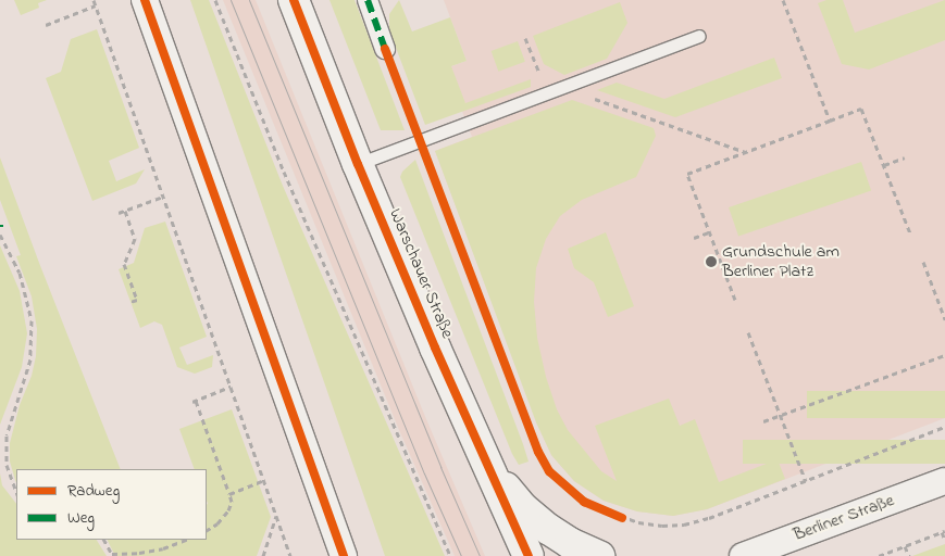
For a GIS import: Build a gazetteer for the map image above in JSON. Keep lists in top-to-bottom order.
{
  "streets": {
    "street": ["Warschauer Straße", "Berliner Straße"]
  },
  "places": ["Grundschule am Berliner Platz"],
  "legend": ["Radweg", "Weg"]
}
